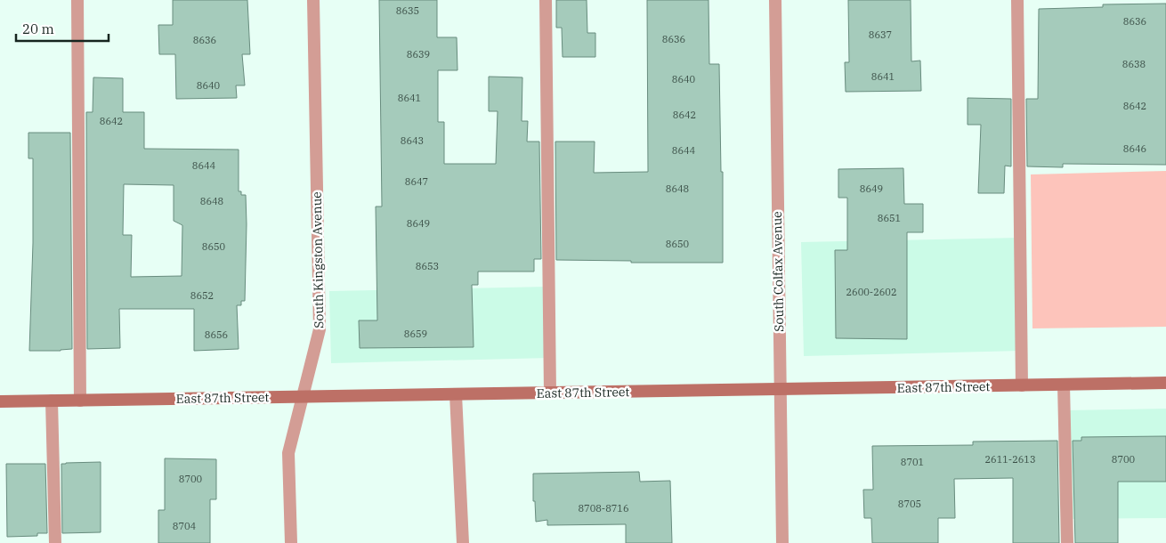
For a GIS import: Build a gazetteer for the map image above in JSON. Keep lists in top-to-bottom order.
{
  "streets": {
    "main road": ["East 87th Street"],
    "street": ["South Kingston Avenue", "South Colfax Avenue"]
  },
  "crossings": [
    ["South Kingston Avenue", "East 87th Street"],
    ["South Colfax Avenue", "East 87th Street"]
  ],
  "house_numbers": [
    "8635",
    "8636",
    "8637",
    "8636",
    "8636",
    "8639",
    "8638",
    "8641",
    "8640",
    "8640",
    "8641",
    "8642",
    "8642",
    "8642",
    "8643",
    "8646",
    "8644",
    "8644",
    "8647",
    "8648",
    "8649",
    "8648",
    "8651",
    "8649",
    "8650",
    "8650",
    "8653",
    "2600-2602",
    "8652",
    "8659",
    "8656",
    "2611-2613",
    "8700",
    "8701",
    "8700",
    "8705",
    "8708-8716",
    "8704"
  ],
  "scale_bar": "20 m"
}
